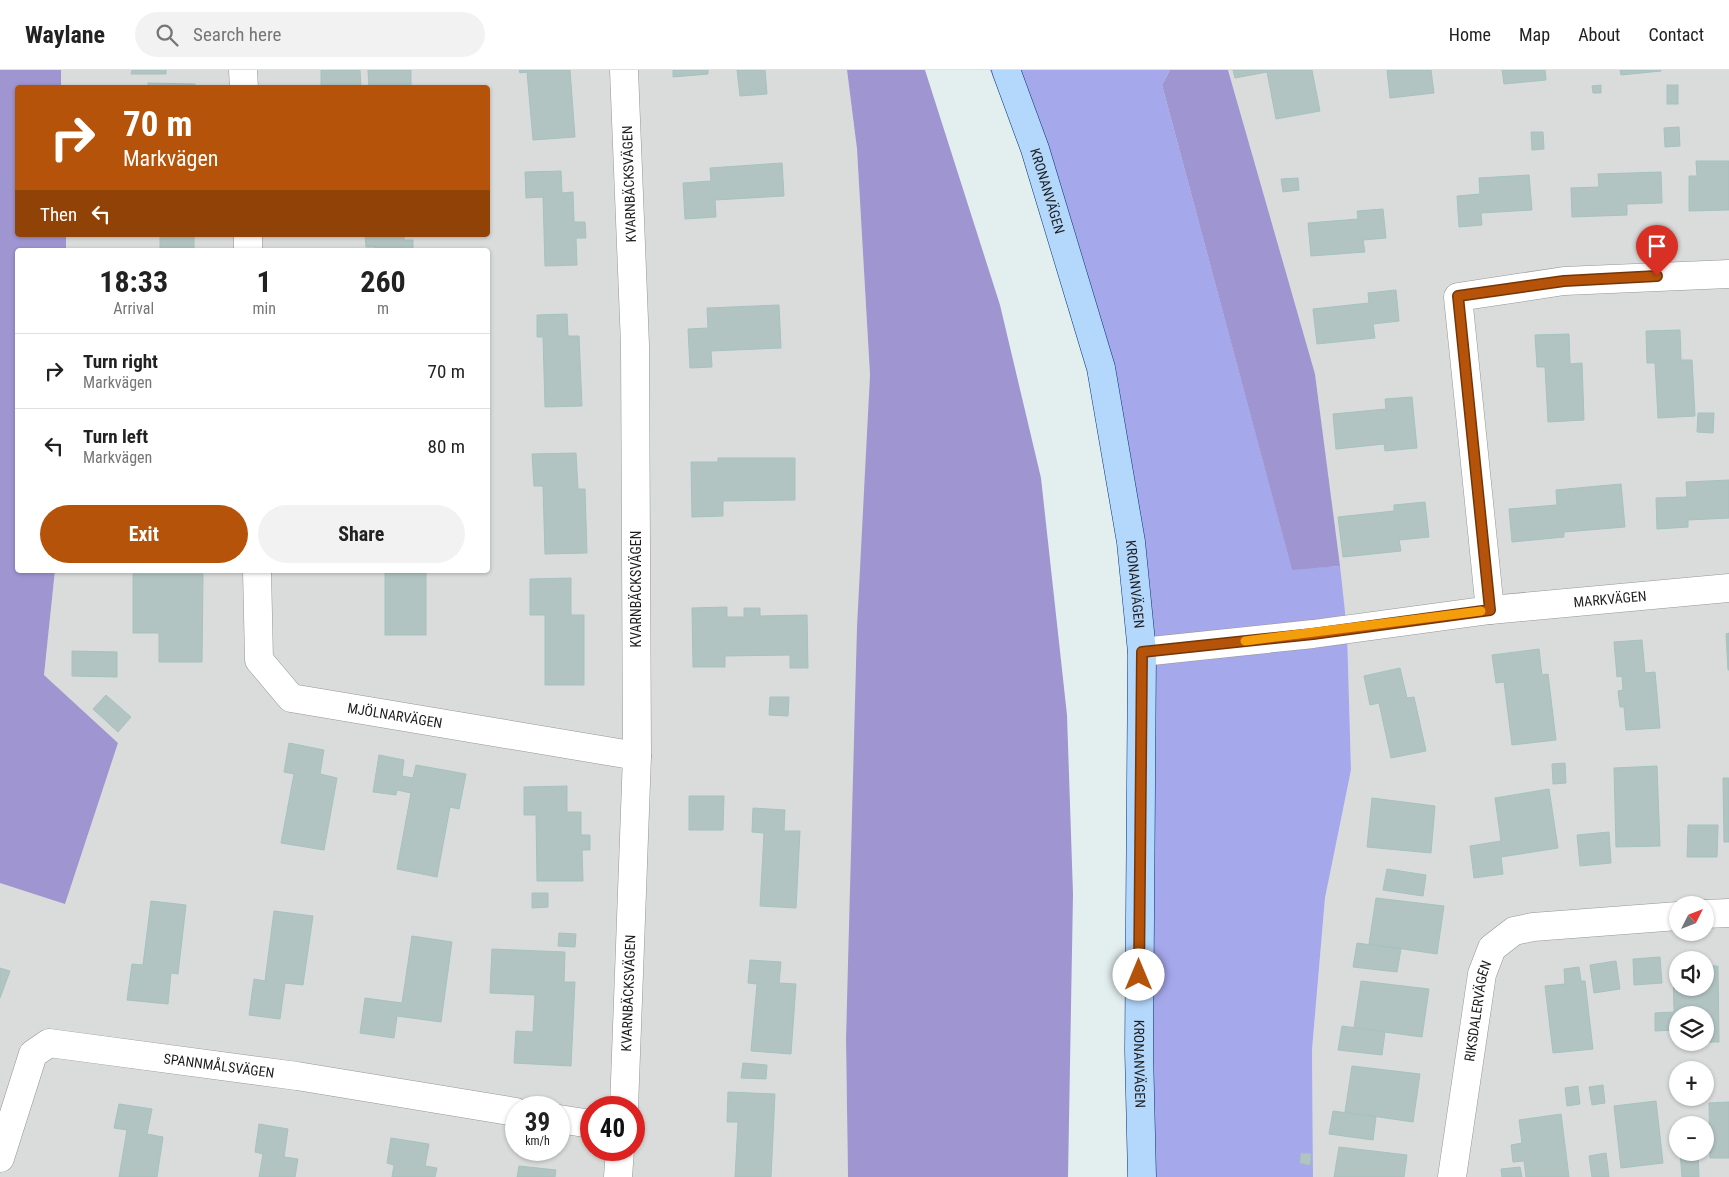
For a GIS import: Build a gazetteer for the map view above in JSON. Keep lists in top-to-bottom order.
{
  "streets": {
    "street": [
      "KVARNBÄCKSVÄGEN",
      "KRONANVÄGEN",
      "MARKVÄGEN",
      "MJÖLNARVÄGEN",
      "RIKSDALERVÄGEN",
      "SPANNMÅLSVÄGEN"
    ]
  },
  "crossings": [
    ["KVARNBÄCKSVÄGEN", "MJÖLNARVÄGEN"],
    ["KRONANVÄGEN", "MARKVÄGEN"]
  ],
  "north": "top right",
  "page": {
    "header": "Waylane",
    "search": "Search here",
    "nav": [
      "Home",
      "Map",
      "About",
      "Contact"
    ],
    "turn": ["70 m", "Markvägen"],
    "then": "Then",
    "eta": [
      "18:33",
      "Arrival",
      "1",
      "min",
      "260",
      "m"
    ],
    "list": [
      {
        "name": "Turn right",
        "note": "Markvägen",
        "value": "70 m"
      },
      {
        "name": "Turn left",
        "note": "Markvägen",
        "value": "80 m"
      }
    ],
    "buttons": ["Exit", "Share"],
    "map_buttons": ["+", "−"],
    "speed": "39 km/h",
    "limit": "40"
  }
}
